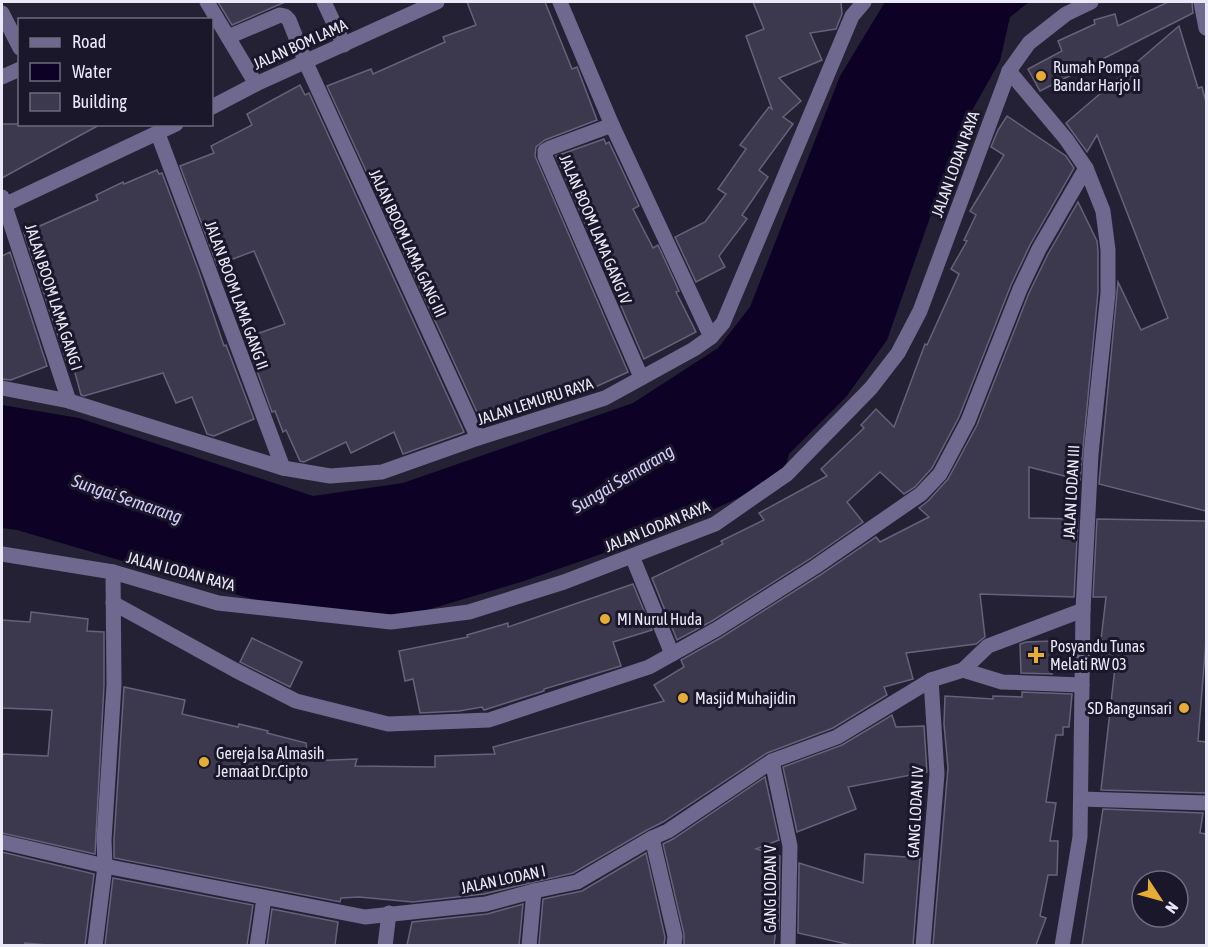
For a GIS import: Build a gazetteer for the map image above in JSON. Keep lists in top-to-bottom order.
{
  "streets": {
    "street": [
      "JALAN BOM LAMA",
      "JALAN LODAN RAYA",
      "JALAN BOOM LAMA GANG IV",
      "JALAN BOOM LAMA GANG III",
      "JALAN BOOM LAMA GANG II",
      "JALAN BOOM LAMA GANG I",
      "JALAN LEMURU RAYA",
      "JALAN LODAN III",
      "GANG LODAN IV",
      "JALAN LODAN I",
      "GANG LODAN V"
    ]
  },
  "crossings": [
    ["JALAN BOM LAMA", "JALAN BOOM LAMA GANG III"],
    ["JALAN LODAN RAYA", "JALAN LODAN III"],
    ["JALAN BOOM LAMA GANG IV", "JALAN LEMURU RAYA"],
    ["JALAN BOOM LAMA GANG III", "JALAN LEMURU RAYA"],
    ["JALAN BOOM LAMA GANG II", "JALAN LEMURU RAYA"],
    ["JALAN BOOM LAMA GANG I", "JALAN LEMURU RAYA"],
    ["JALAN LODAN III", "JALAN LODAN I"],
    ["GANG LODAN IV", "JALAN LODAN I"],
    ["JALAN LODAN I", "GANG LODAN V"]
  ],
  "water": ["Sungai Semarang"],
  "places": {
    "other": [
      "Rumah Pompa Bandar Harjo II",
      "MI Nurul Huda",
      "Masjid Muhajidin",
      "SD Bangunsari",
      "Gereja Isa Almasih Jemaat Dr.Cipto"
    ],
    "health": ["Posyandu Tunas Melati RW 03"]
  },
  "legend": ["Road", "Water", "Building"],
  "north": "bottom right"
}
